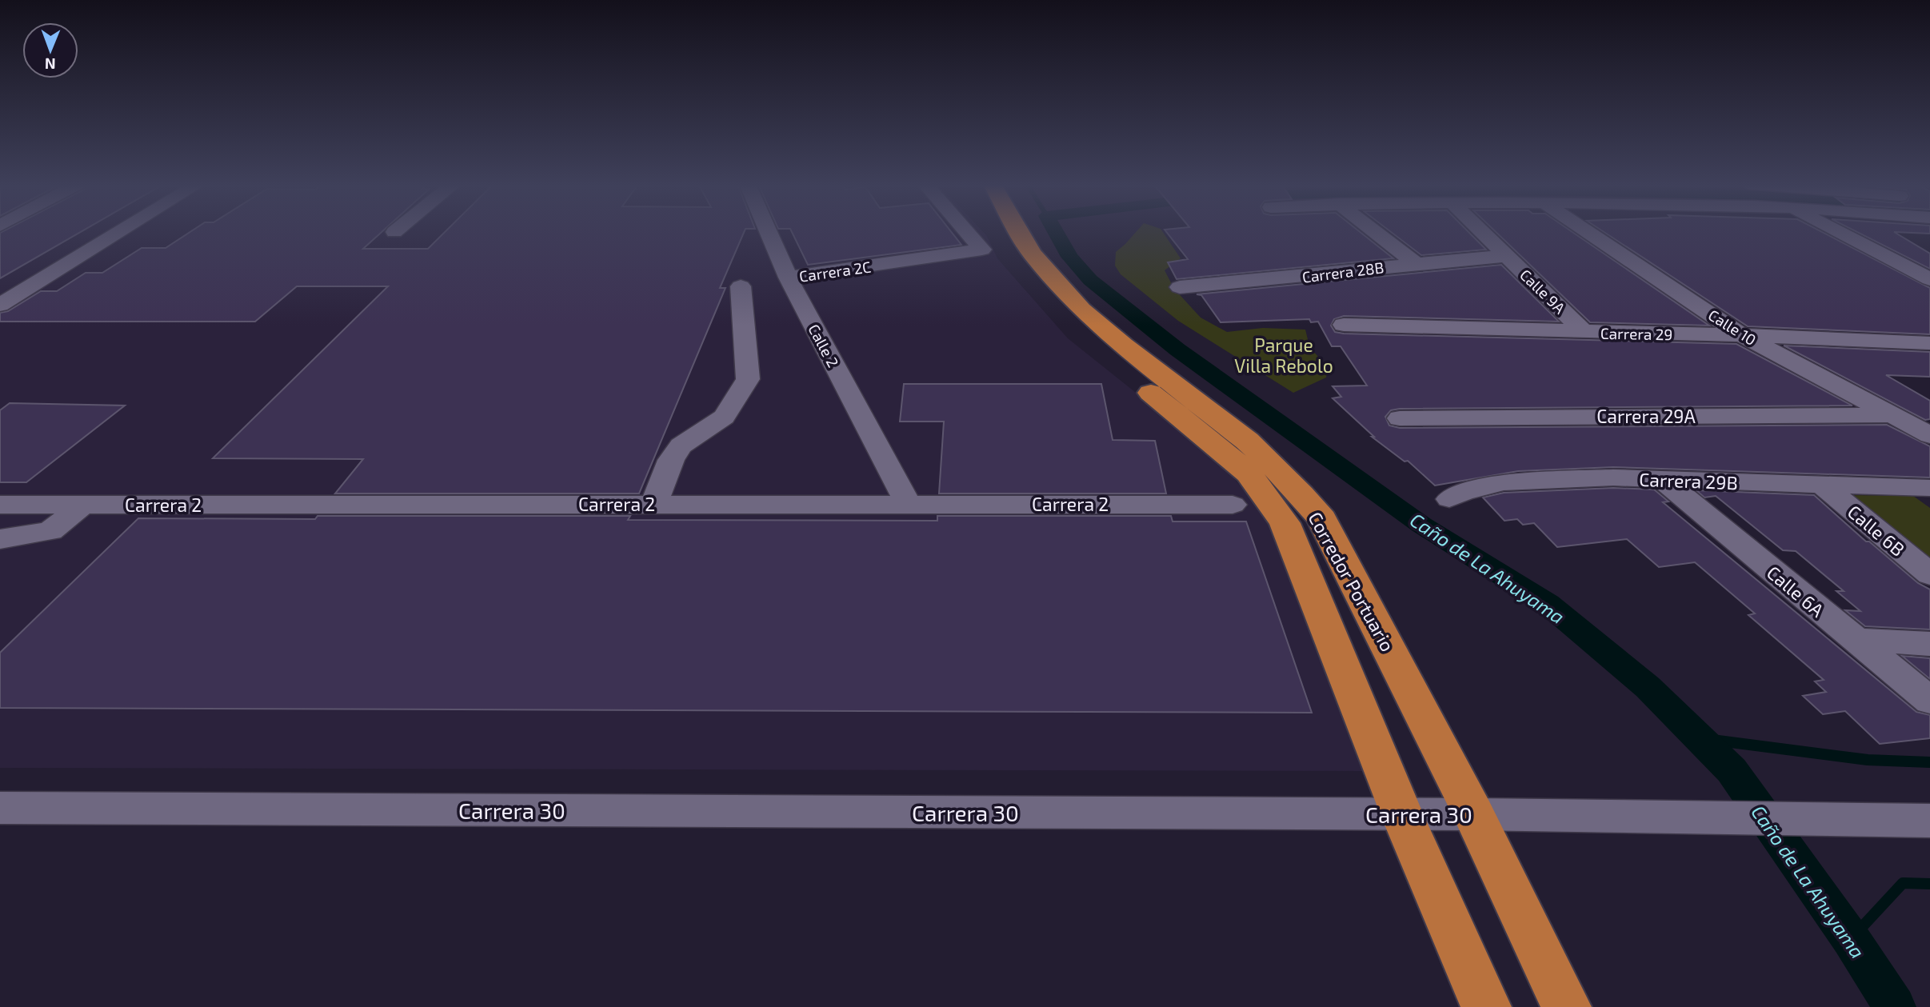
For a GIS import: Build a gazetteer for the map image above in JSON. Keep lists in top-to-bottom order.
{
  "streets": {
    "main road": ["Corredor Portuario"],
    "street": [
      "Carrera 2C",
      "Carrera 28B",
      "Calle 9A",
      "Calle 10",
      "Carrera 29",
      "Calle 2",
      "Carrera 29A",
      "Carrera 29B",
      "Carrera 2",
      "Calle 6B",
      "Calle 6A",
      "Carrera 30"
    ]
  },
  "crossings": [
    ["Carrera 2C", "Calle 2"],
    ["Carrera 2C", "Corredor Portuario"],
    ["Carrera 28B", "Calle 9A"],
    ["Calle 9A", "Carrera 29"],
    ["Calle 10", "Carrera 29"],
    ["Calle 10", "Carrera 29A"],
    ["Calle 2", "Carrera 2"],
    ["Carrera 29B", "Calle 6B"],
    ["Carrera 29B", "Calle 6A"],
    ["Corredor Portuario", "Carrera 30"]
  ],
  "water": ["Caño de La Ahuyama"],
  "parks": ["Parque Villa Rebolo"],
  "north": "bottom"
}
